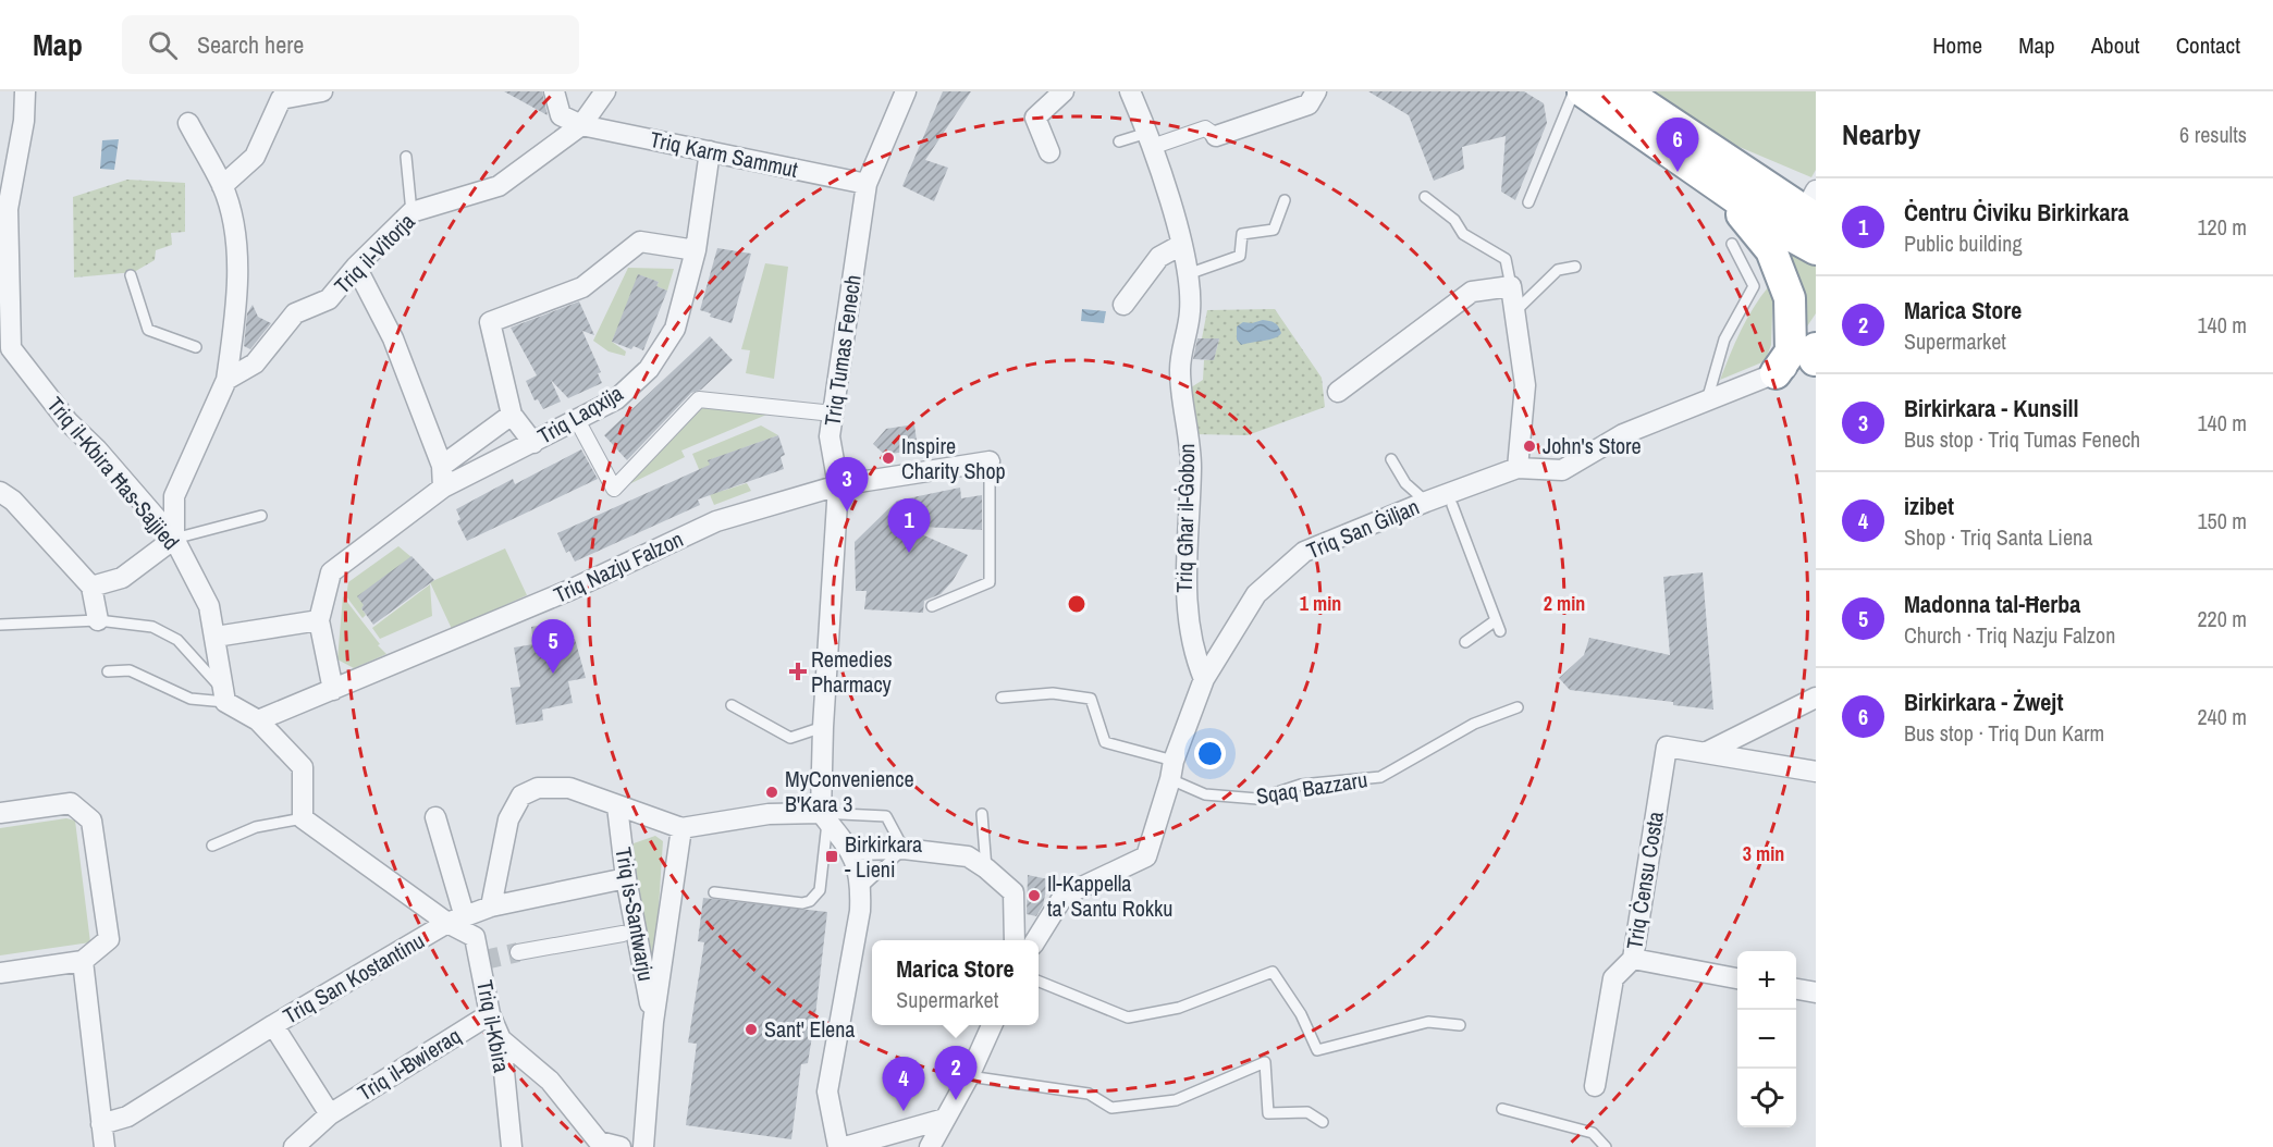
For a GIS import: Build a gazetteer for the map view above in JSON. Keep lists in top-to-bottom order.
{
  "streets": {
    "street": [
      "Triq Karm Sammut",
      "Triq il-Vitorja",
      "Triq Tumas Fenech",
      "Triq Laqxija",
      "Triq il-Kbira Ħas-Sajjied",
      "Triq Għar il-Ġobon",
      "Triq San Ġiljan",
      "Triq Nazju Falzon",
      "Triq Ċensu Costa",
      "Triq is-Santwarju",
      "Triq San Kostantinu",
      "Triq il-Kbira",
      "Triq il-Bwieraq"
    ],
    "lane": ["Sqaq Bazzaru"]
  },
  "crossings": [
    ["Triq Karm Sammut", "Triq il-Vitorja"],
    ["Triq Karm Sammut", "Triq Tumas Fenech"],
    ["Triq Karm Sammut", "Triq Laqxija"],
    ["Triq Tumas Fenech", "Triq Nazju Falzon"],
    ["Triq Laqxija", "Triq Nazju Falzon"],
    ["Triq Għar il-Ġobon", "Triq San Ġiljan"],
    ["Triq San Ġiljan", "Sqaq Bazzaru"],
    ["Triq is-Santwarju", "Triq San Kostantinu"],
    ["Triq San Kostantinu", "Triq il-Kbira"],
    ["Triq il-Kbira", "Triq il-Bwieraq"]
  ],
  "places": {
    "other": [
      "John's Store",
      "Inspire Charity Shop",
      "MyConvenience B'Kara 3",
      "Il-Kappella ta' Santu Rokku",
      "Sant' Elena"
    ],
    "health": ["Remedies Pharmacy"],
    "transit": ["Birkirkara - Lieni"]
  },
  "page": {
    "header": "Map",
    "search": "Search here",
    "nav": [
      "Home",
      "Map",
      "About",
      "Contact"
    ],
    "heading": ["Nearby", "6 results"],
    "pins": [
      "6",
      "3",
      "1",
      "5",
      "2",
      "4"
    ],
    "list": [
      {
        "mark": "1",
        "name": "Ċentru Ċiviku Birkirkara",
        "note": "Public building",
        "value": "120 m"
      },
      {
        "mark": "2",
        "name": "Marica Store",
        "note": "Supermarket",
        "value": "140 m"
      },
      {
        "mark": "3",
        "name": "Birkirkara - Kunsill",
        "note": "Bus stop · Triq Tumas Fenech",
        "value": "140 m"
      },
      {
        "mark": "4",
        "name": "izibet",
        "note": "Shop · Triq Santa Liena",
        "value": "150 m"
      },
      {
        "mark": "5",
        "name": "Madonna tal-Ħerba",
        "note": "Church · Triq Nazju Falzon",
        "value": "220 m"
      },
      {
        "mark": "6",
        "name": "Birkirkara - Żwejt",
        "note": "Bus stop · Triq Dun Karm",
        "value": "240 m"
      }
    ],
    "popup": ["Marica Store", "Supermarket"],
    "map_buttons": ["+", "−"]
  },
  "rings": ["1 min", "2 min", "3 min"]
}
